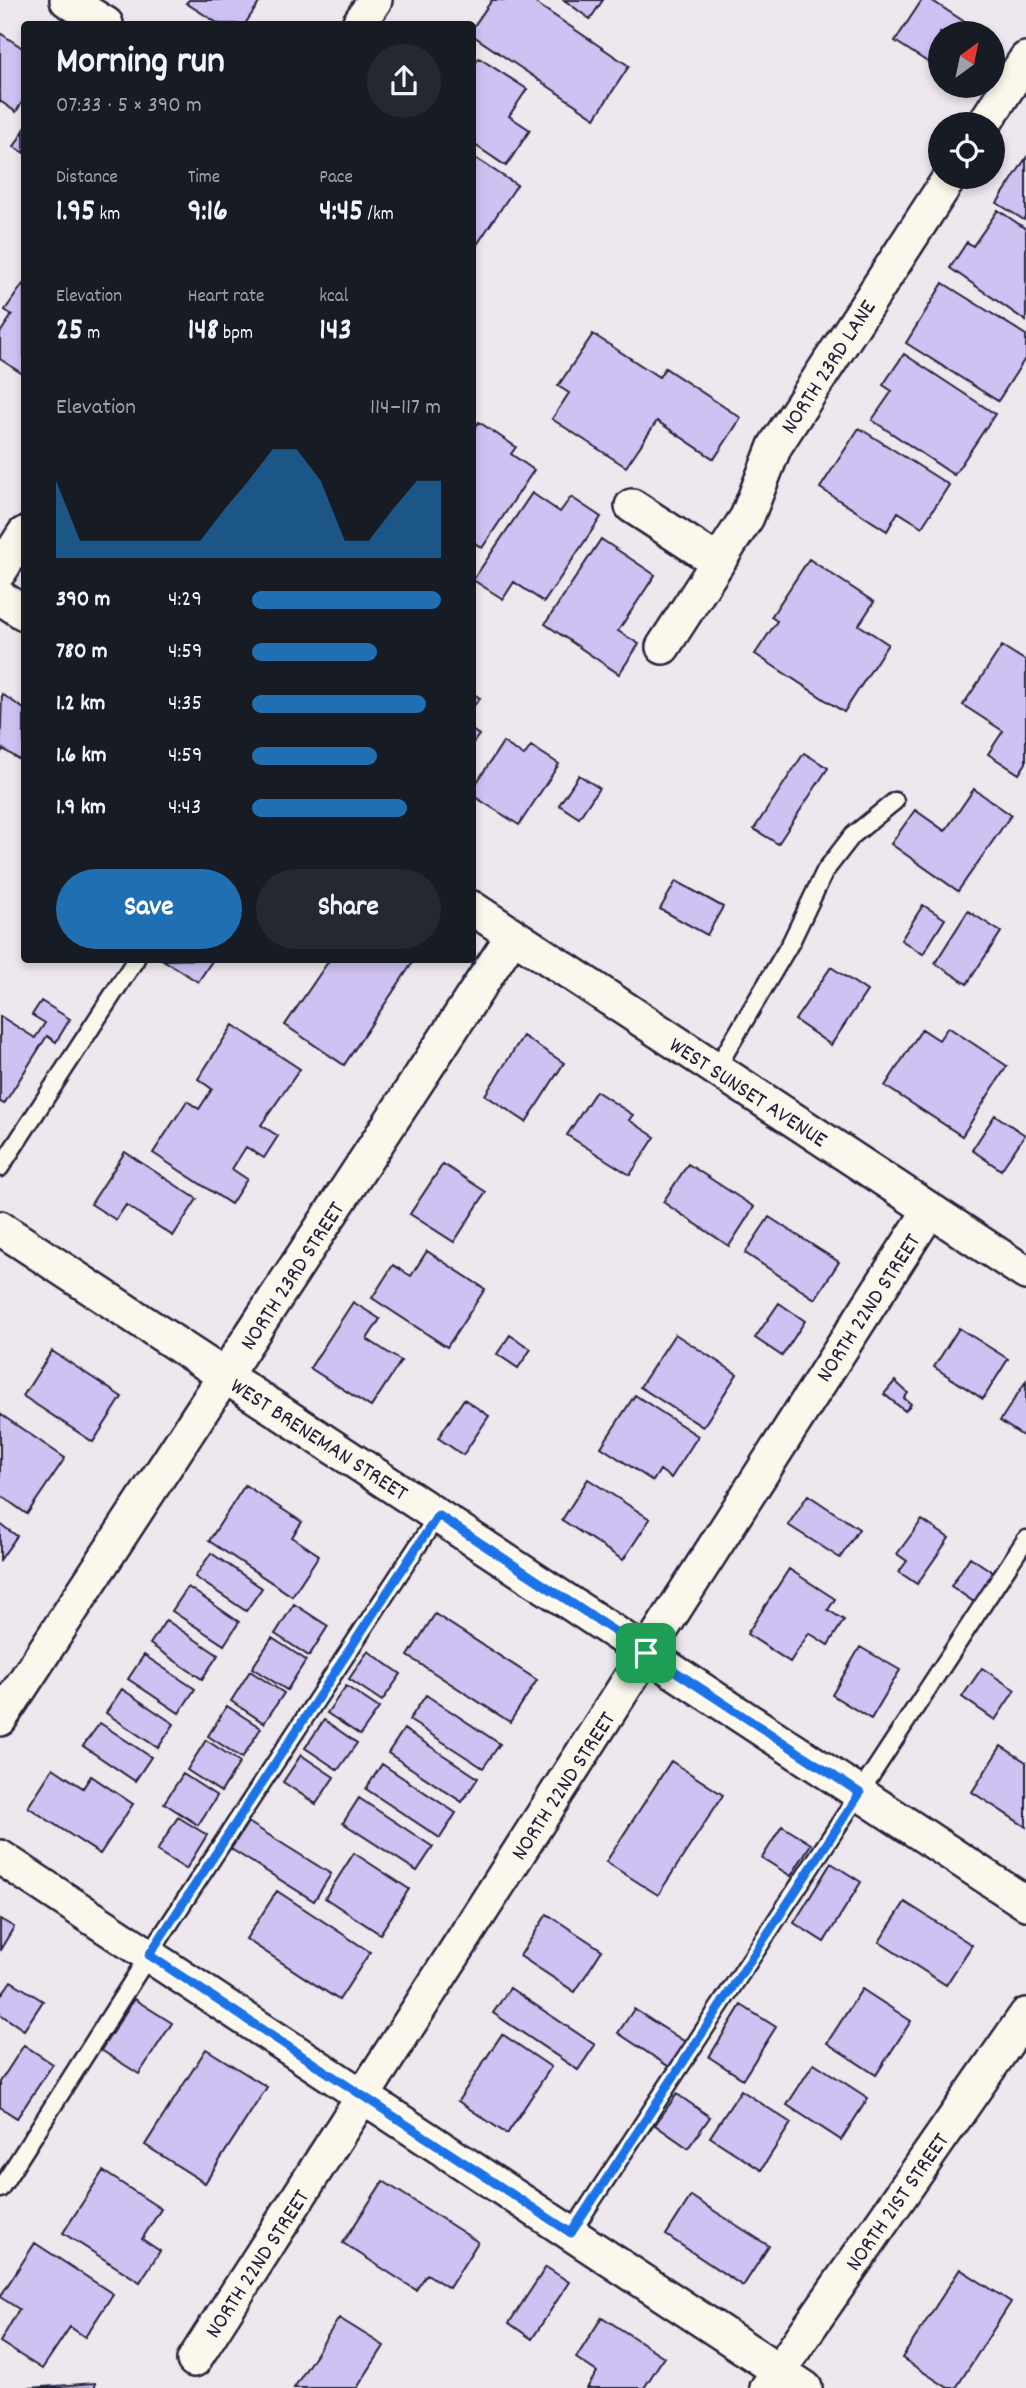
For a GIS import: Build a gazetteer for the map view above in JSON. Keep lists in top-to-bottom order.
{
  "streets": {
    "street": [
      "NORTH 23RD LANE",
      "WEST SUNSET AVENUE",
      "NORTH 23RD STREET",
      "NORTH 22ND STREET",
      "WEST BRENEMAN STREET",
      "NORTH 21ST STREET"
    ]
  },
  "crossings": [
    ["WEST SUNSET AVENUE", "NORTH 23RD STREET"],
    ["WEST SUNSET AVENUE", "NORTH 22ND STREET"],
    ["NORTH 23RD STREET", "WEST BRENEMAN STREET"],
    ["NORTH 22ND STREET", "WEST BRENEMAN STREET"]
  ],
  "north": "top right",
  "page": {
    "heading": ["Morning run", "07:33 · 5 × 390 m"],
    "stats": [
      ["Distance", "1.95 km"],
      ["Time", "9:16"],
      ["Pace", "4:45 /km"],
      ["Elevation", "25 m"],
      ["Heart rate", "148 bpm"],
      ["kcal", "143"]
    ],
    "chart": ["Elevation", "114–117 m"],
    "list": [
      {
        "name": "390 m",
        "note": "4:29"
      },
      {
        "name": "780 m",
        "note": "4:59"
      },
      {
        "name": "1.2 km",
        "note": "4:35"
      },
      {
        "name": "1.6 km",
        "note": "4:59"
      },
      {
        "name": "1.9 km",
        "note": "4:43"
      }
    ],
    "buttons": ["Save", "Share"]
  }
}
